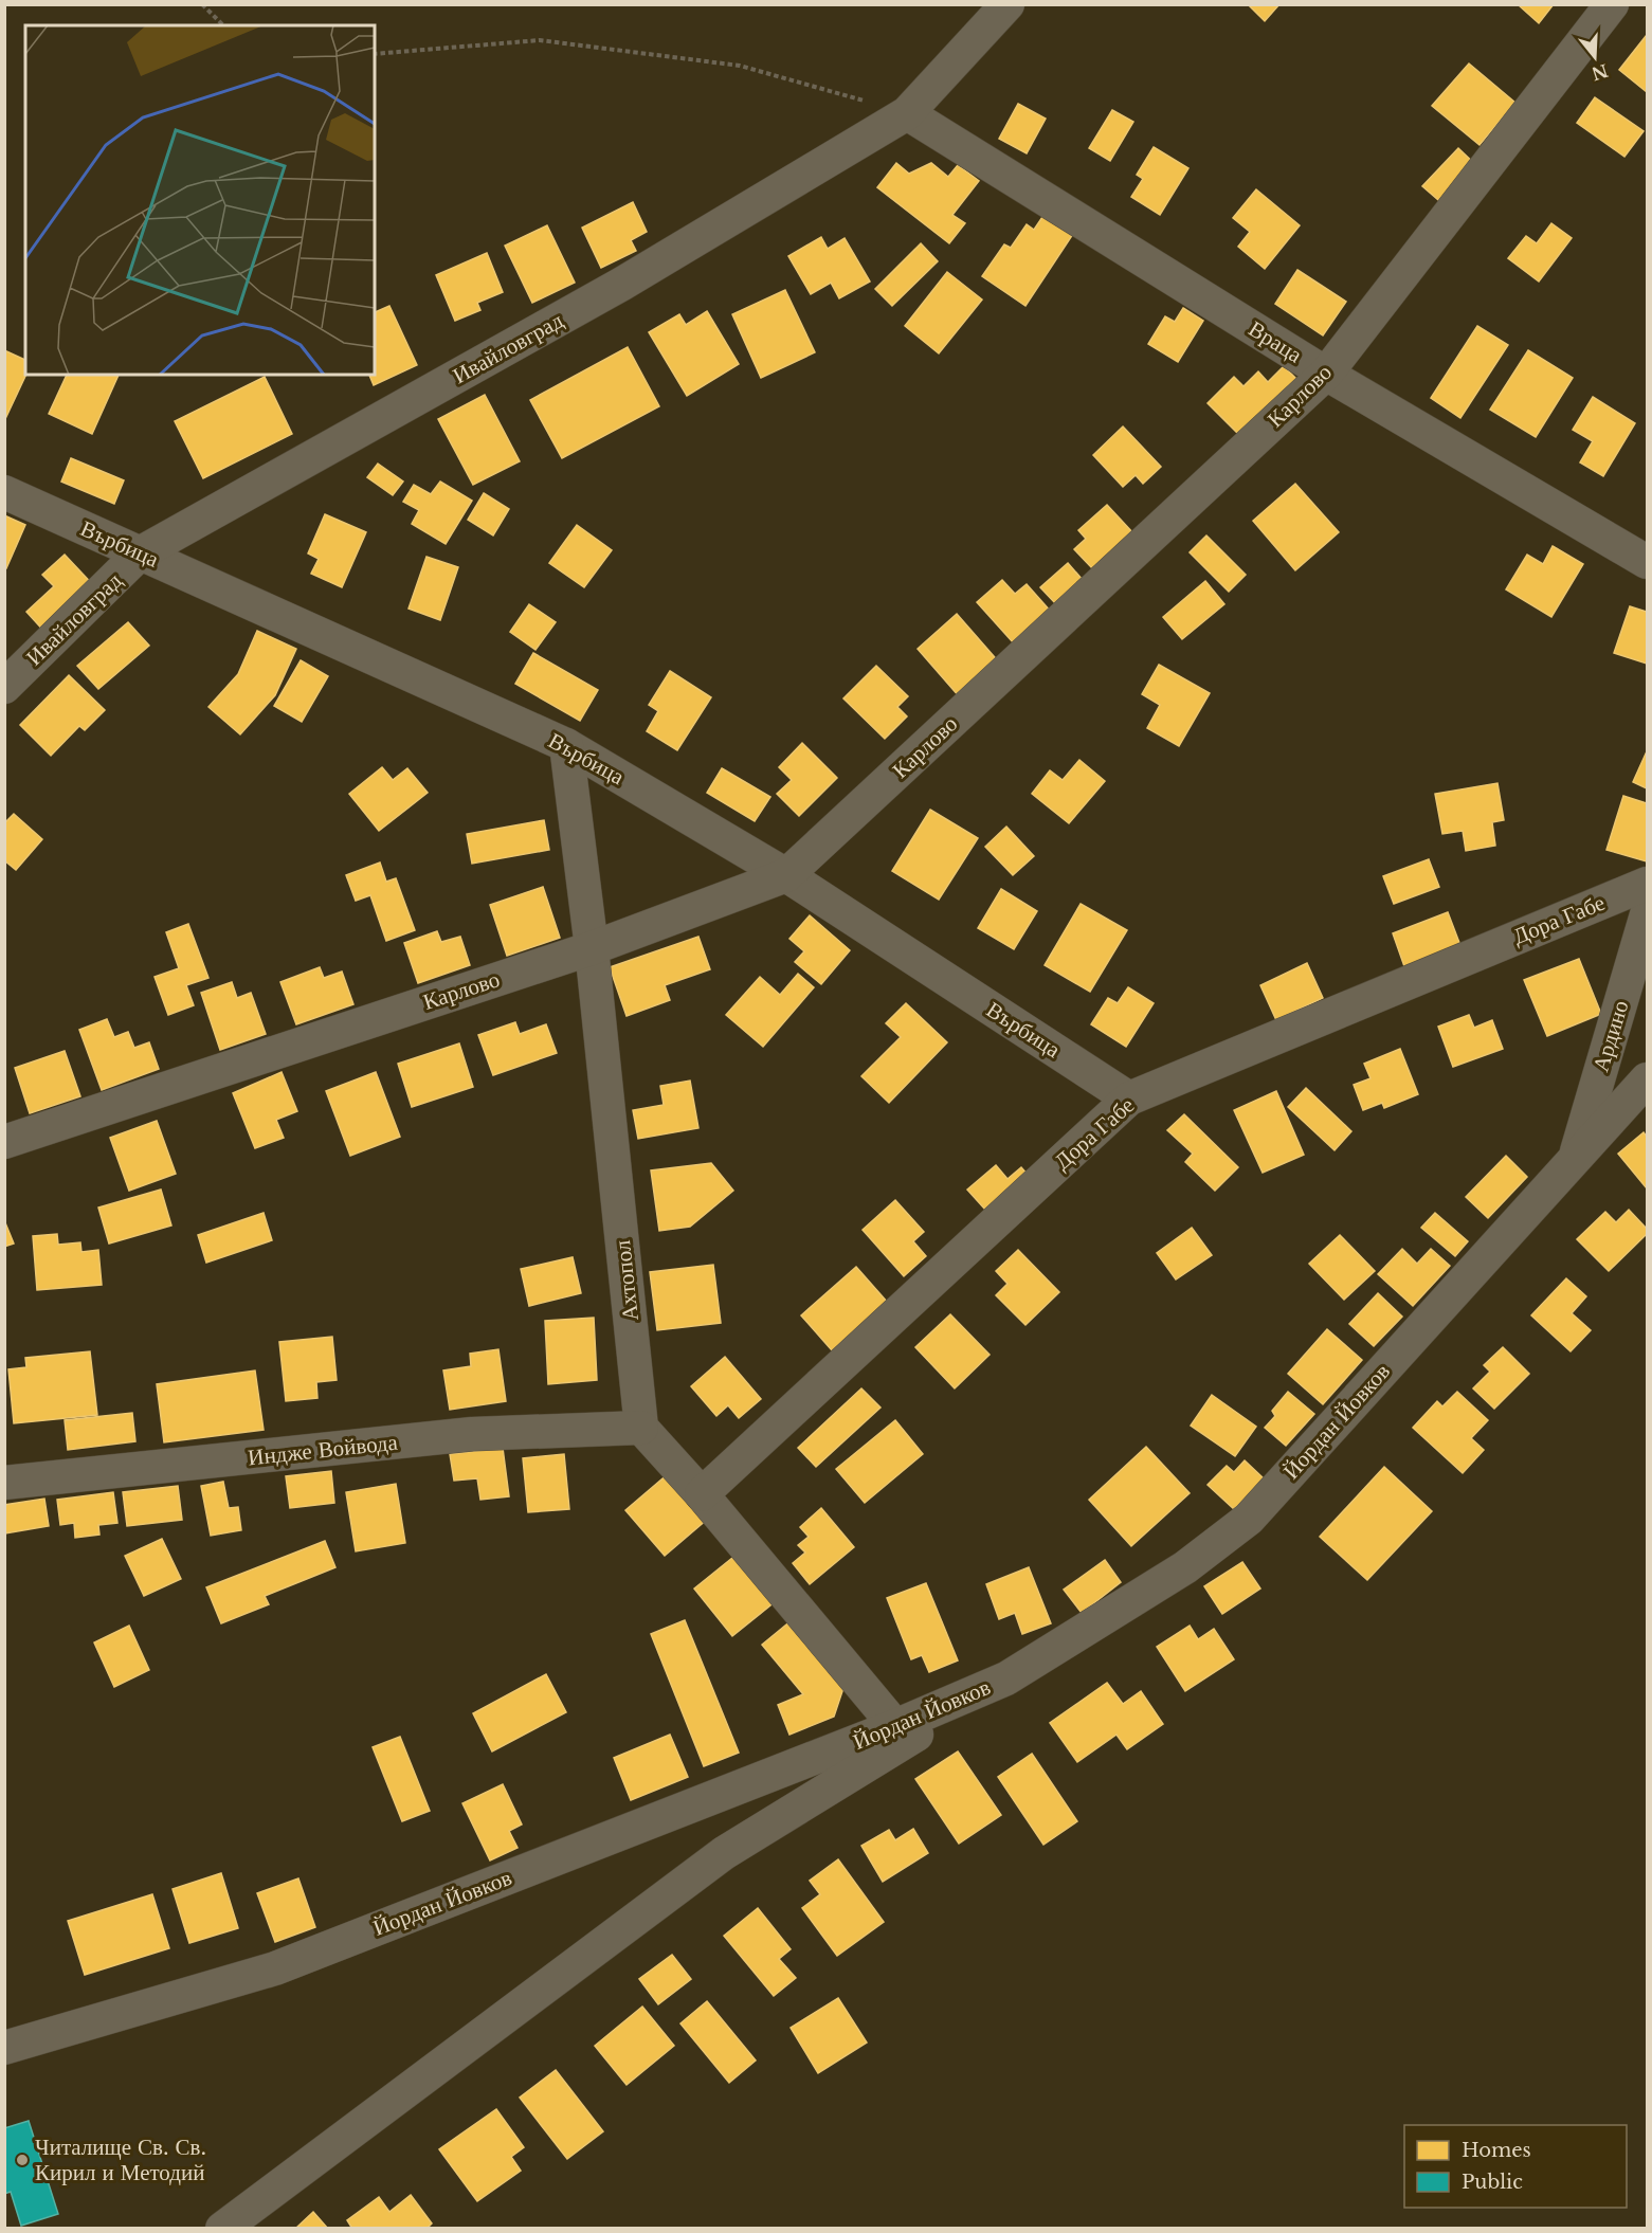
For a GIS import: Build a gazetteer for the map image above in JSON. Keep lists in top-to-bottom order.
{
  "streets": {
    "street": [
      "Враца",
      "Ивайловград",
      "Карлово",
      "Върбица",
      "Дора Габе",
      "Ардино",
      "Ахтопол",
      "Йордан Йовков",
      "Индже Войвода"
    ]
  },
  "crossings": [
    ["Враца", "Ивайловград"],
    ["Враца", "Карлово"],
    ["Ивайловград", "Върбица"],
    ["Карлово", "Върбица"],
    ["Карлово", "Ахтопол"],
    ["Върбица", "Дора Габе"],
    ["Върбица", "Ахтопол"],
    ["Ардино", "Йордан Йовков"],
    ["Ахтопол", "Индже Войвода"]
  ],
  "places": ["Читалище Св. Св. Кирил и Методий"],
  "legend": ["Homes", "Public"],
  "north": "bottom"
}
